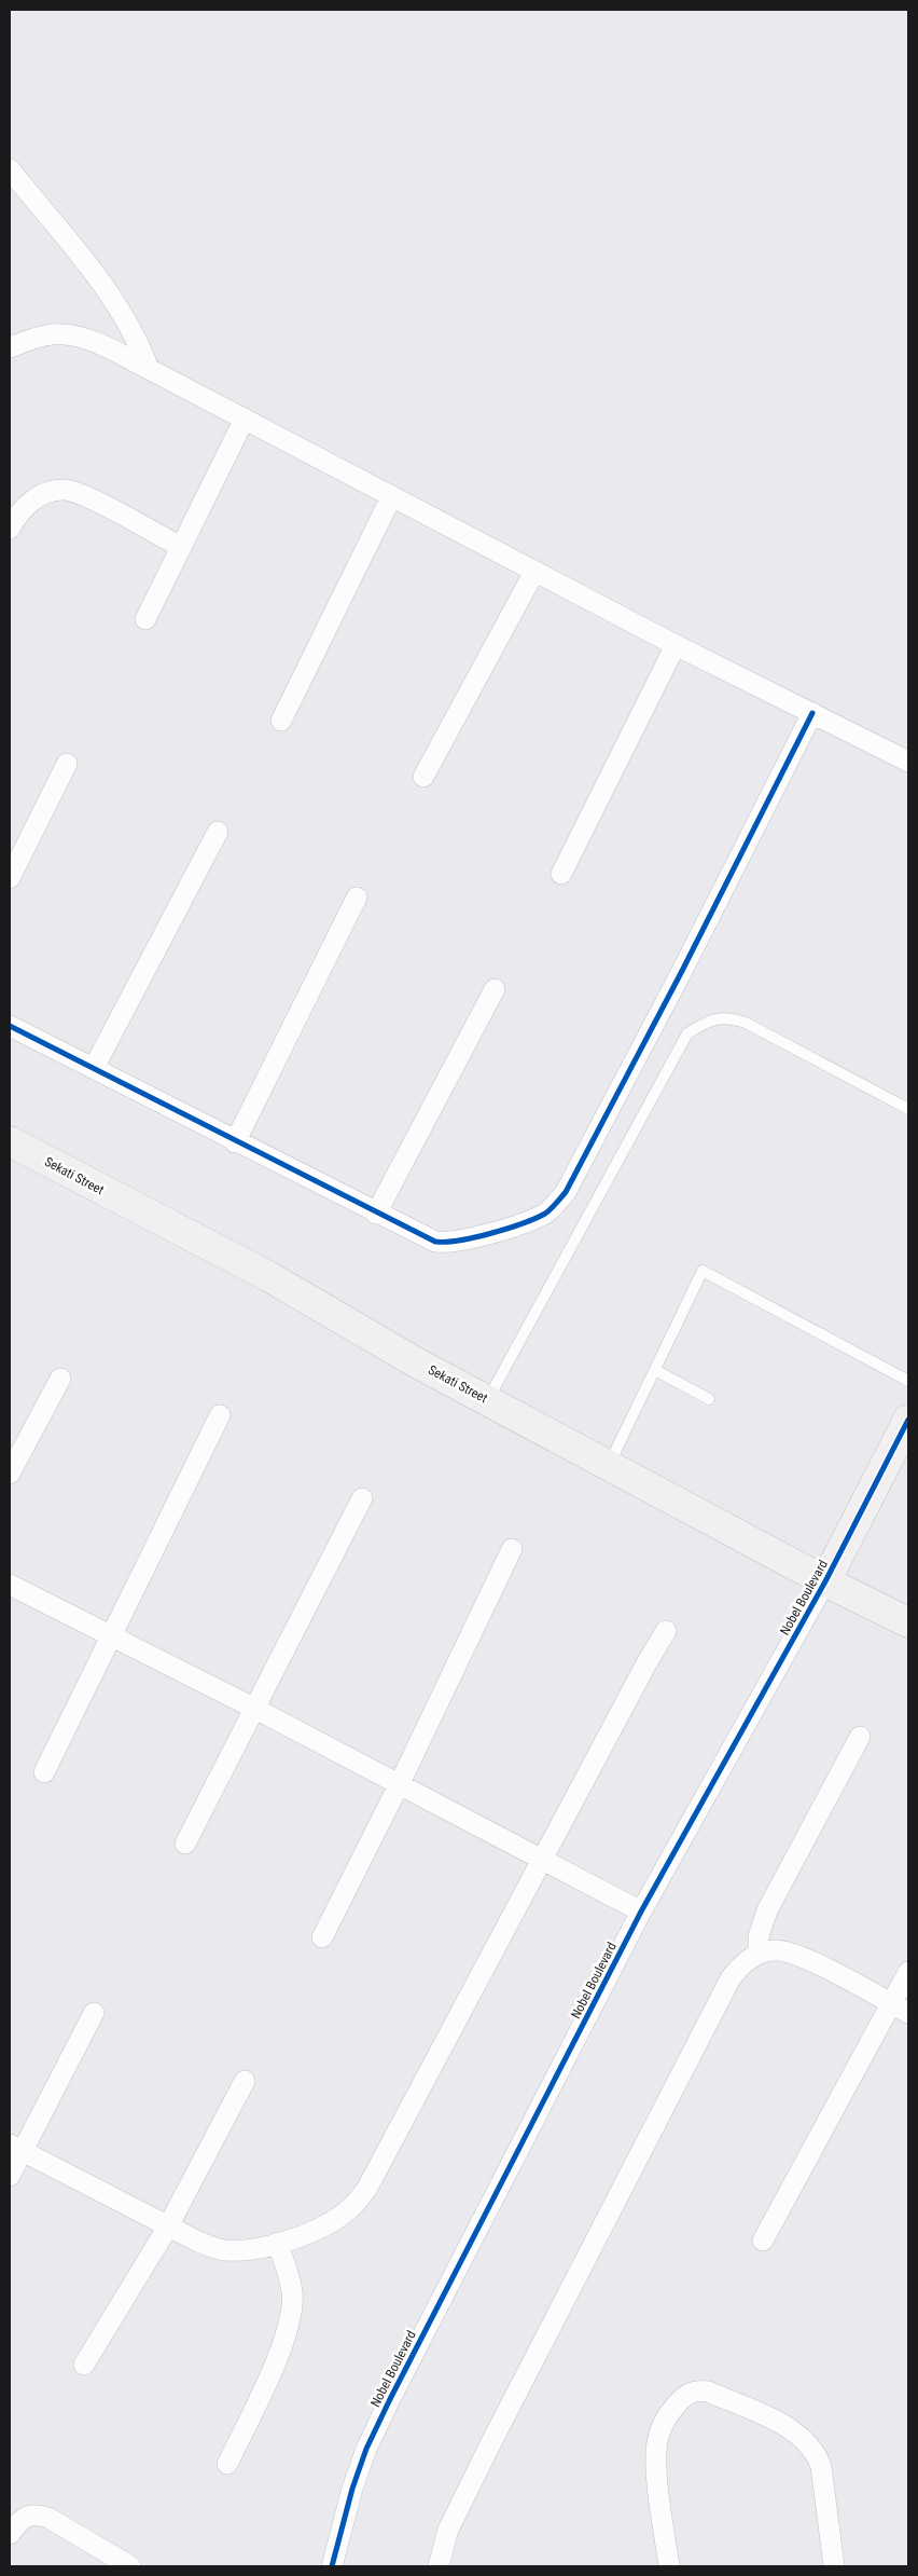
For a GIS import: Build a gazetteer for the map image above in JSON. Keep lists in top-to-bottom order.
{
  "streets": {
    "street": ["Sekati Street", "Nobel Boulevard"]
  },
  "crossings": [
    ["Sekati Street", "Nobel Boulevard"]
  ]
}
